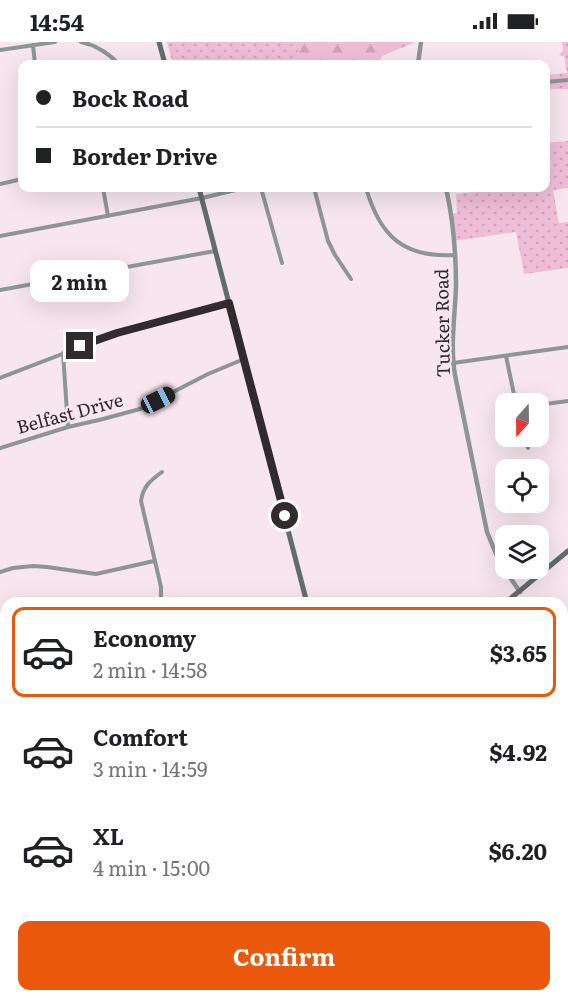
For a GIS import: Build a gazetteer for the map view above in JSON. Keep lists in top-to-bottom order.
{
  "streets": {
    "street": ["Tucker Road", "Belfast Drive"]
  },
  "north": "bottom",
  "page": {
    "status": "14:54",
    "banner": ["Bock Road", "Border Drive"],
    "bubble": "2 min",
    "list": [
      {
        "name": "Economy",
        "note": "2 min · 14:58",
        "value": "$3.65"
      },
      {
        "name": "Comfort",
        "note": "3 min · 14:59",
        "value": "$4.92"
      },
      {
        "name": "XL",
        "note": "4 min · 15:00",
        "value": "$6.20"
      }
    ],
    "buttons": "Confirm"
  }
}
